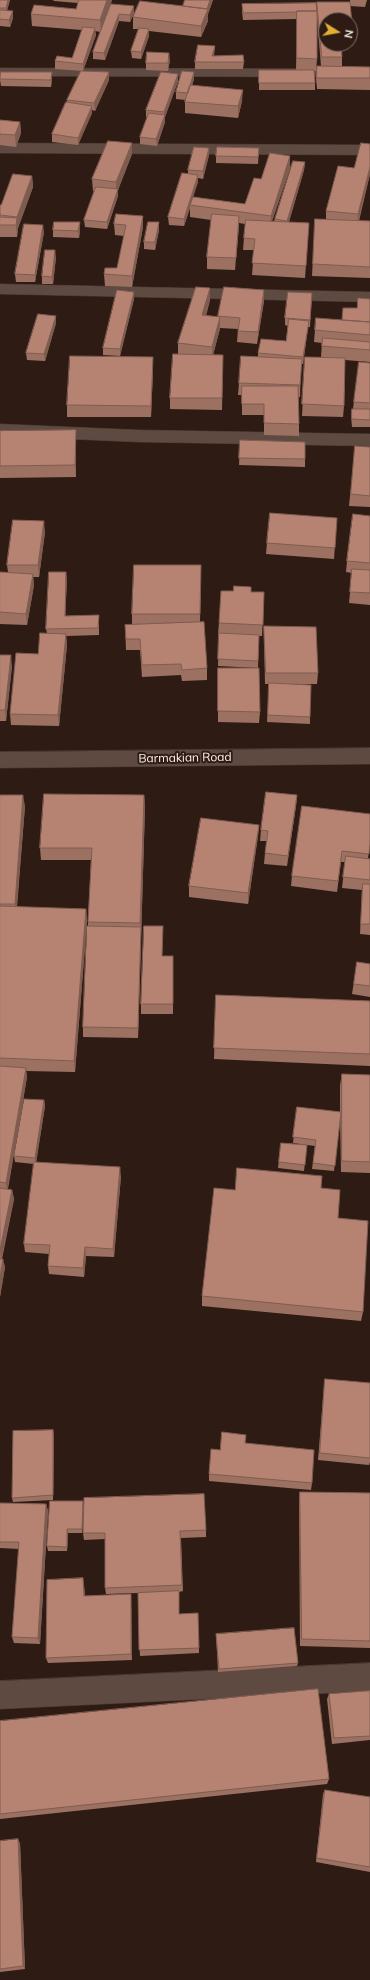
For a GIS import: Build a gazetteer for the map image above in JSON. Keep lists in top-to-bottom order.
{
  "streets": {
    "street": ["Barmakian Road"]
  },
  "north": "right"
}
